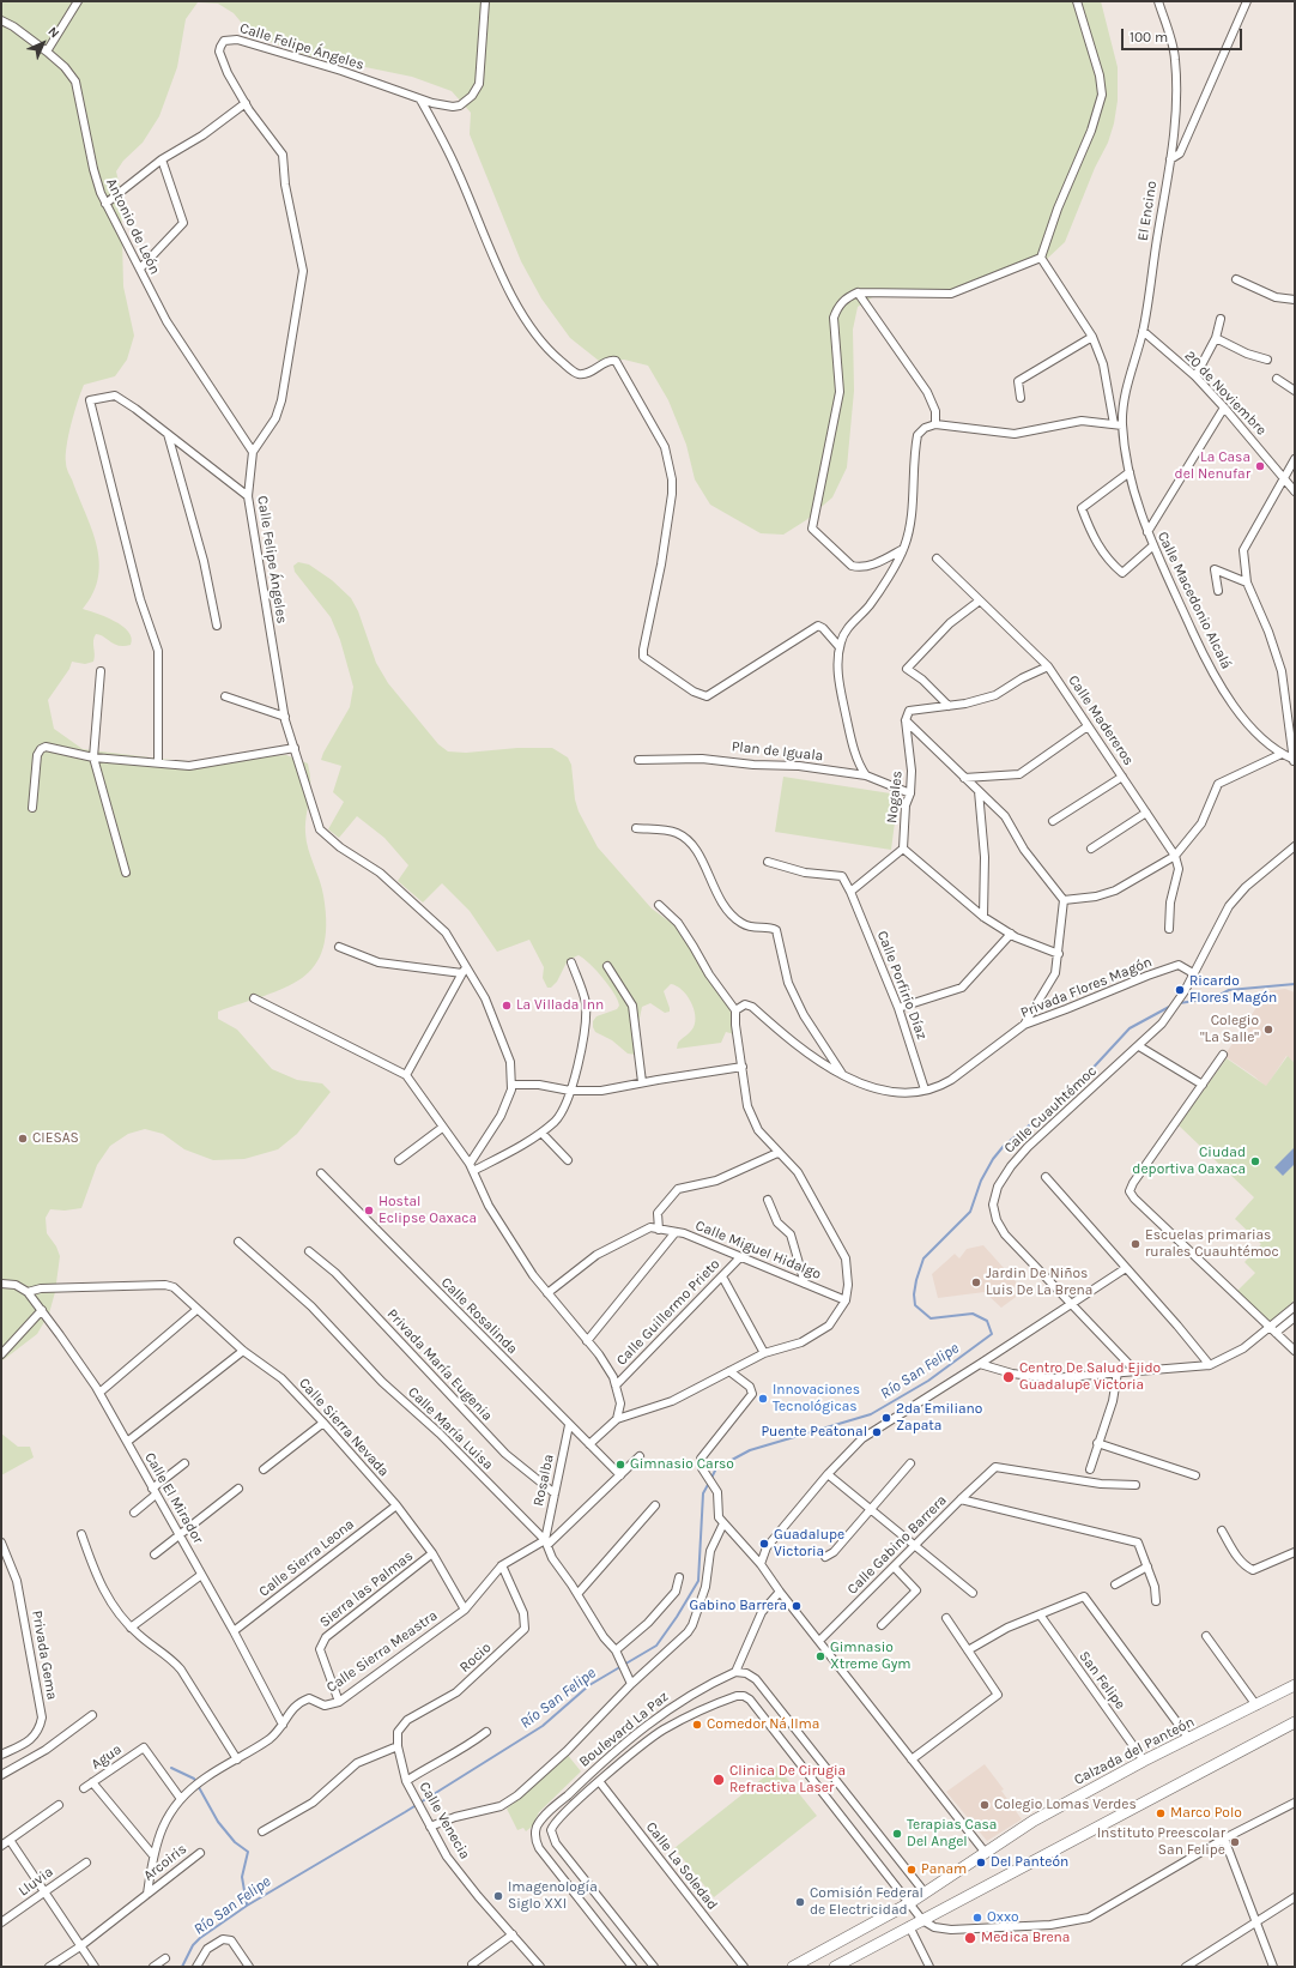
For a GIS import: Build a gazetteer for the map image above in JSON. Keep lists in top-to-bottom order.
{
  "streets": {
    "street": [
      "Calle Felipe Ángeles",
      "El Encino",
      "Antonio de León",
      "20 de Noviembre",
      "Calle Macedonio Alcalá",
      "Calle Madereros",
      "Plan de Iguala",
      "Nogales",
      "Calle Porfirio Díaz",
      "Privada Flores Magón",
      "Calle Cuauhtémoc",
      "Calle Miguel Hidalgo",
      "Calle Guillermo Prieto",
      "Calle Rosalinda",
      "Privada María Eugenia",
      "Calle Sierra Nevada",
      "Calle María Luisa",
      "Rosalba",
      "Calle El Mirador",
      "Calle Gabino Barrera",
      "Calle Sierra Leona",
      "Sierra las Palmas",
      "Calle Sierra Meastra",
      "Privada Gema",
      "Rocio",
      "San Felipe",
      "Boulevard La Paz",
      "Calzada del Panteón",
      "Agua",
      "Calle Venecia",
      "Arcoiris",
      "Calle La Soledad",
      "Lluvia"
    ]
  },
  "crossings": [
    ["Calle Felipe Ángeles", "Antonio de León"],
    ["El Encino", "20 de Noviembre"],
    ["El Encino", "Calle Macedonio Alcalá"],
    ["Plan de Iguala", "Nogales"],
    ["Calle Porfirio Díaz", "Privada Flores Magón"],
    ["Privada Flores Magón", "Calle Cuauhtémoc"],
    ["Calle Miguel Hidalgo", "Calle Guillermo Prieto"],
    ["Calle Rosalinda", "Rosalba"],
    ["Calle Rosalinda", "Calle Sierra Meastra"],
    ["Privada María Eugenia", "Rosalba"],
    ["Calle Sierra Nevada", "Calle El Mirador"],
    ["Calle Sierra Nevada", "Calle Sierra Leona"],
    ["Calle Sierra Nevada", "Sierra las Palmas"],
    ["Calle Sierra Nevada", "Calle Sierra Meastra"],
    ["Calle María Luisa", "Rosalba"],
    ["Calle María Luisa", "Calle Sierra Meastra"],
    ["Rosalba", "Calle Sierra Meastra"],
    ["Calle El Mirador", "Calle Sierra Leona"],
    ["Calle El Mirador", "Calle Sierra Meastra"],
    ["Sierra las Palmas", "Calle Sierra Meastra"],
    ["Calle Sierra Meastra", "Rocio"],
    ["Calle Sierra Meastra", "Agua"],
    ["Calle Sierra Meastra", "Arcoiris"],
    ["Rocio", "Calle Venecia"],
    ["San Felipe", "Calzada del Panteón"],
    ["Boulevard La Paz", "Calzada del Panteón"],
    ["Boulevard La Paz", "Calle La Soledad"]
  ],
  "water": ["Río San Felipe"],
  "places": [
    "La Casa del Nenufar",
    "Ricardo Flores Magón",
    "La Villada Inn",
    "Colegio \"La Salle\"",
    "CIESAS",
    "Ciudad deportiva Oaxaca",
    "Hostal Eclipse Oaxaca",
    "Escuelas primarias rurales Cuauhtémoc",
    "Jardin De Niños Luis De La Brena",
    "Centro De Salud Ejido Guadalupe Victoria",
    "Innovaciones Tecnológicas",
    "2da Emiliano Zapata",
    "Puente Peatonal",
    "Gimnasio Carso",
    "Guadalupe Victoria",
    "Gabino Barrera",
    "Gimnasio Xtreme Gym",
    "Comedor Ná Ilma",
    "Clinica De Cirugia Refractiva Laser",
    "Colegio Lomas Verdes",
    "Marco Polo",
    "Terapias Casa Del Angel",
    "Instituto Preescolar San Felipe",
    "Del Panteón",
    "Panam",
    "Imagenología Siglo XXI",
    "Comisión Federal de Electricidad",
    "Oxxo",
    "Medica Brena"
  ],
  "scale_bar": "100 m",
  "north": "top right"
}
